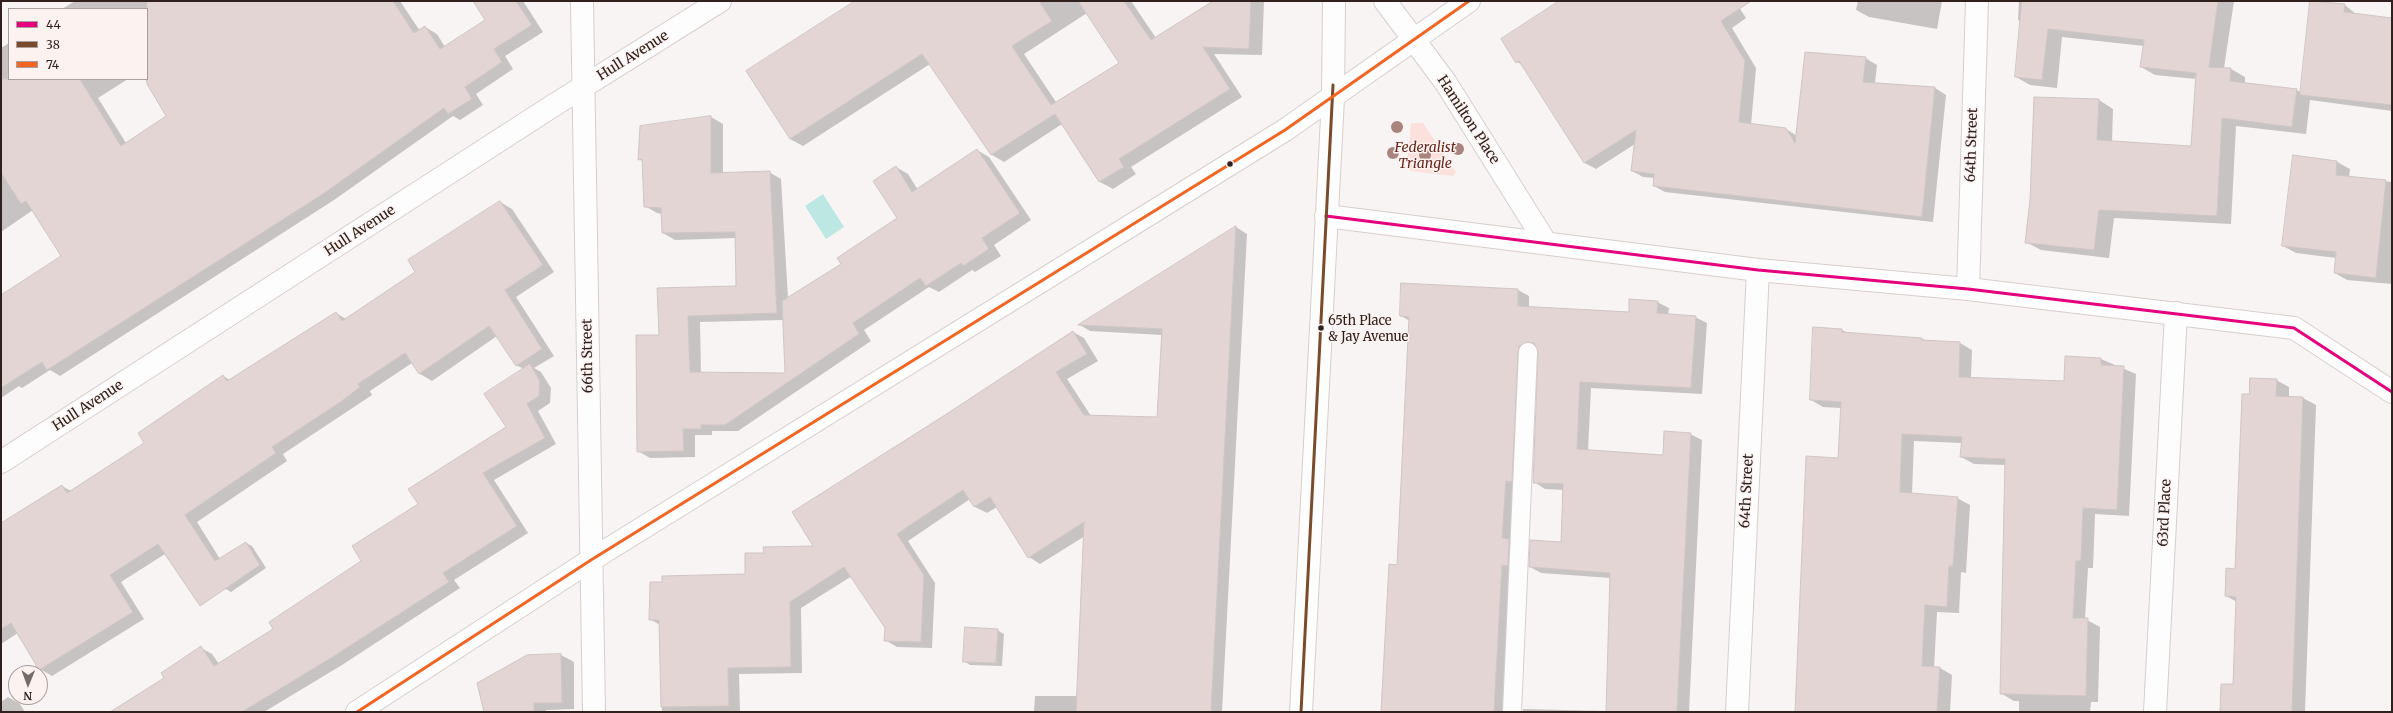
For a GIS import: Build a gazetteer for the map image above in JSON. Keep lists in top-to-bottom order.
{
  "streets": {
    "street": [
      "Hull Avenue",
      "Hamilton Place",
      "64th Street",
      "66th Street",
      "63rd Place"
    ]
  },
  "crossings": [
    ["Hull Avenue", "66th Street"]
  ],
  "parks": ["Federalist Triangle"],
  "places": ["65th Place & Jay Avenue"],
  "lines": ["transit line 74", "transit line 38", "transit line 44"],
  "legend": ["44", "38", "74"],
  "north": "bottom"
}
